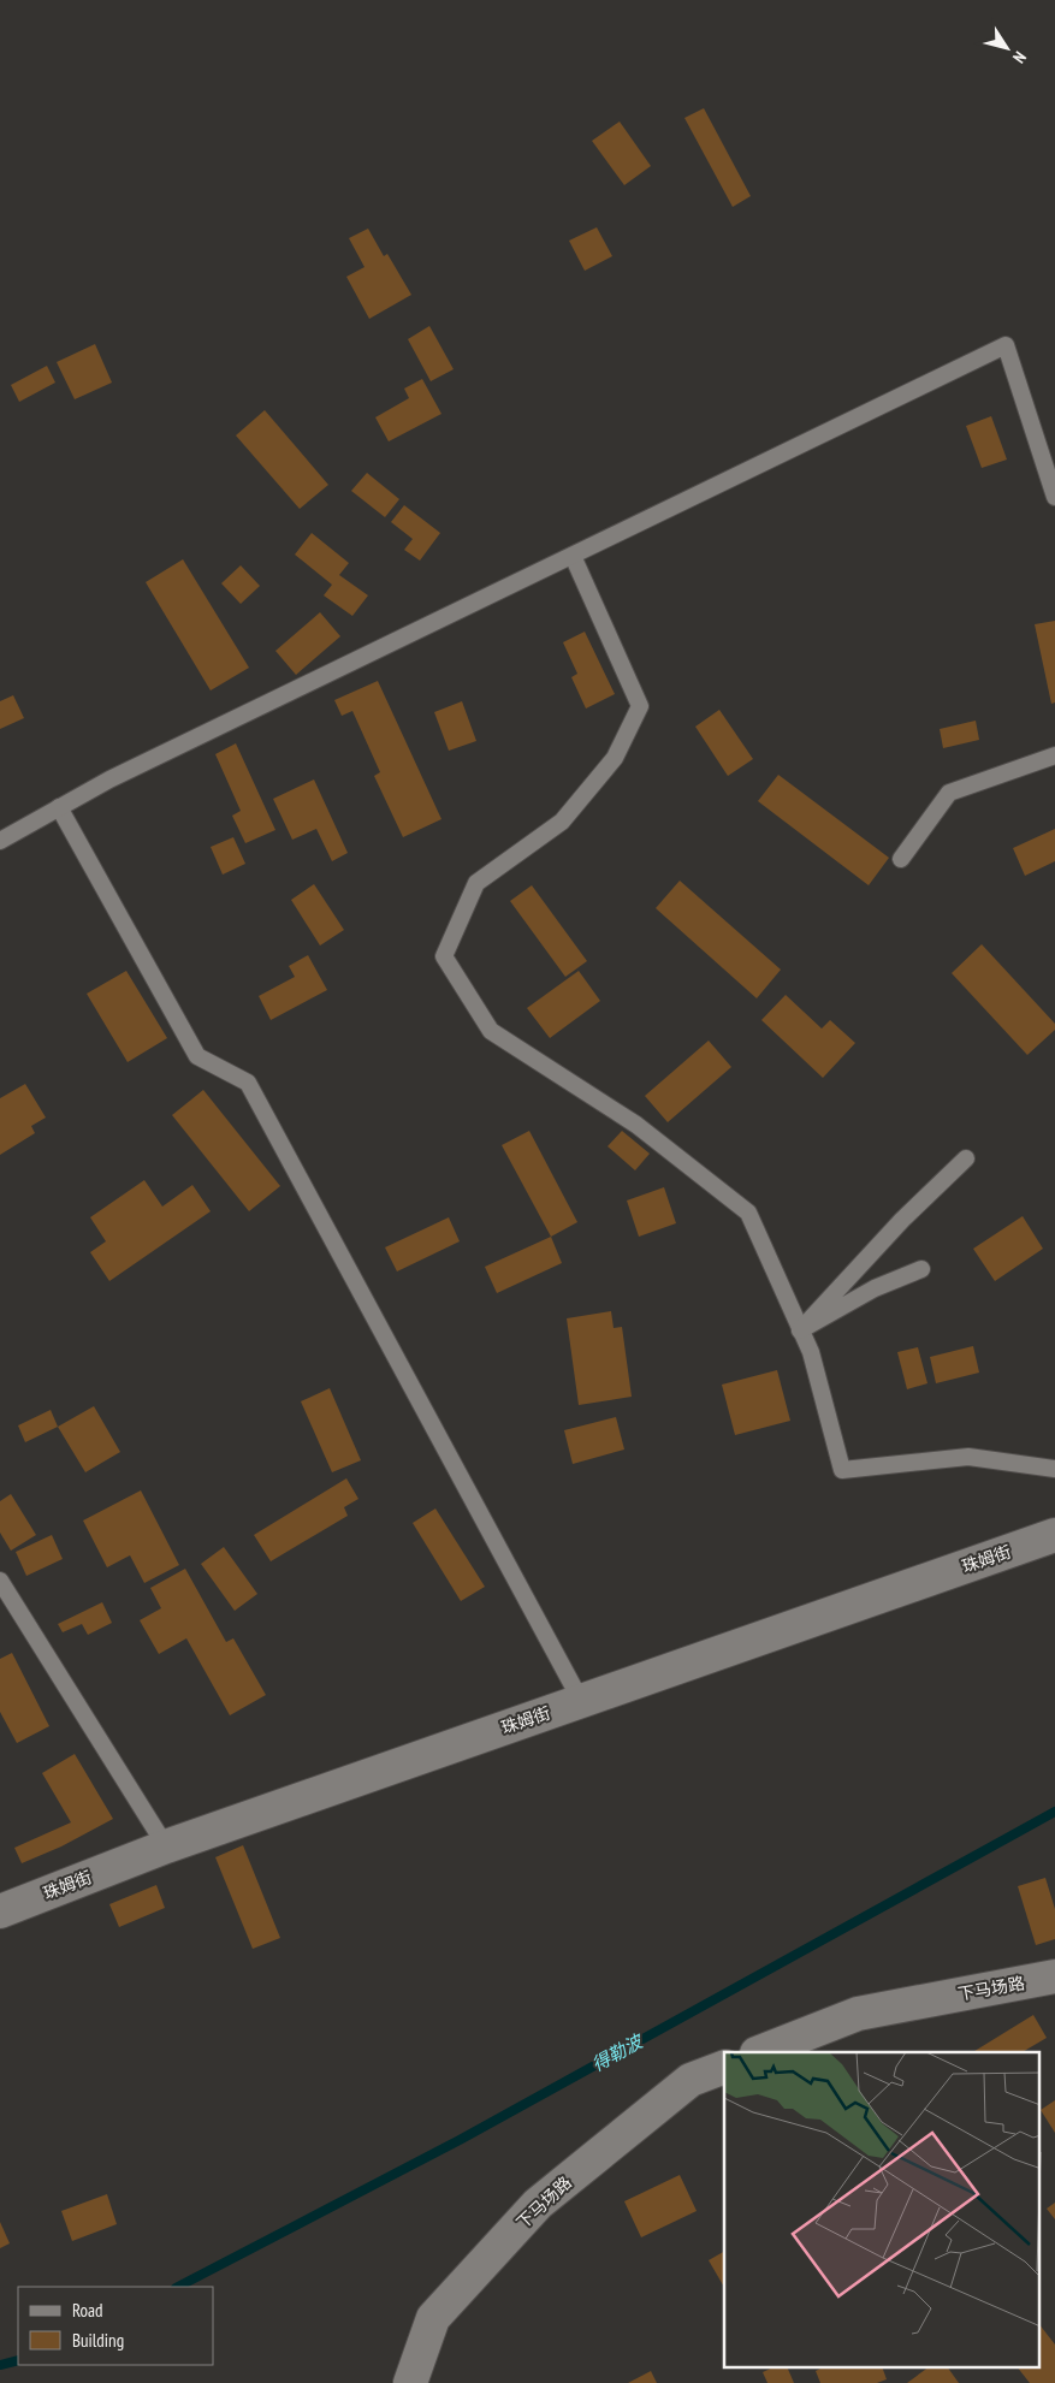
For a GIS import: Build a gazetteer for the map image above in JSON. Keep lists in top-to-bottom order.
{
  "streets": {
    "main road": ["珠姆街", "下马场路"]
  },
  "water": ["得勒波"],
  "legend": ["Road", "Building"],
  "north": "bottom right"
}
